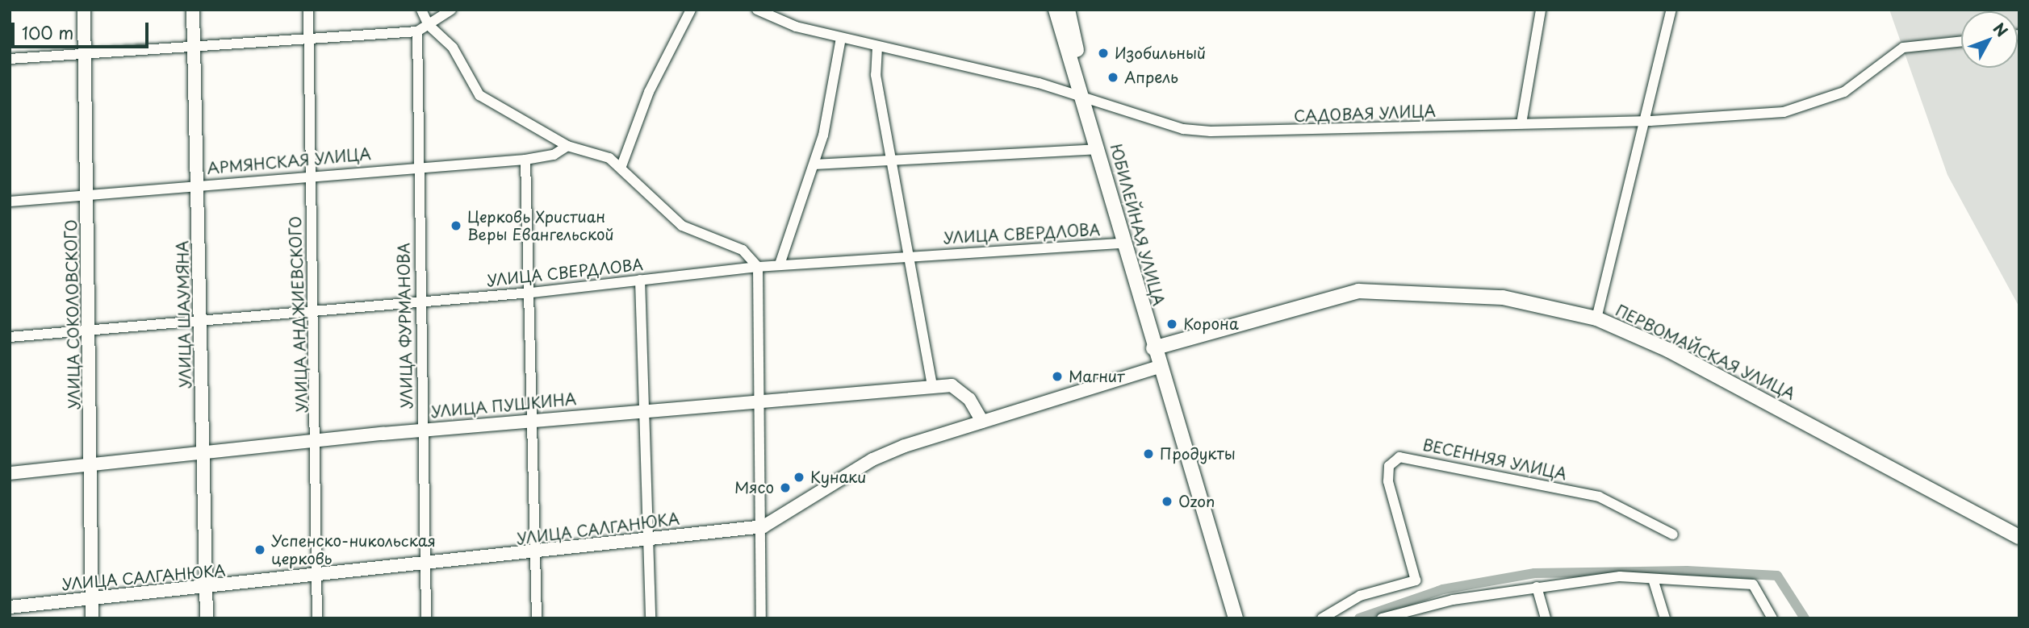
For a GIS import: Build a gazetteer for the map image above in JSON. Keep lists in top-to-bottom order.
{
  "streets": {
    "main road": ["ЮБИЛЕЙНАЯ УЛИЦА", "ПЕРВОМАЙСКАЯ УЛИЦА"],
    "street": [
      "САДОВАЯ УЛИЦА",
      "АРМЯНСКАЯ УЛИЦА",
      "УЛИЦА СВЕРДЛОВА",
      "УЛИЦА СОКОЛОВСКОГО",
      "УЛИЦА ШАУМЯНА",
      "УЛИЦА АНДЖИЕВСКОГО",
      "УЛИЦА ФУРМАНОВА",
      "УЛИЦА ПУШКИНА",
      "ВЕСЕННЯЯ УЛИЦА",
      "УЛИЦА САЛГАНЮКА"
    ]
  },
  "crossings": [
    ["САДОВАЯ УЛИЦА", "ЮБИЛЕЙНАЯ УЛИЦА"],
    ["АРМЯНСКАЯ УЛИЦА", "УЛИЦА СОКОЛОВСКОГО"],
    ["АРМЯНСКАЯ УЛИЦА", "УЛИЦА ШАУМЯНА"],
    ["АРМЯНСКАЯ УЛИЦА", "УЛИЦА АНДЖИЕВСКОГО"],
    ["АРМЯНСКАЯ УЛИЦА", "УЛИЦА ФУРМАНОВА"],
    ["ЮБИЛЕЙНАЯ УЛИЦА", "УЛИЦА СВЕРДЛОВА"],
    ["ЮБИЛЕЙНАЯ УЛИЦА", "ПЕРВОМАЙСКАЯ УЛИЦА"],
    ["ЮБИЛЕЙНАЯ УЛИЦА", "УЛИЦА САЛГАНЮКА"],
    ["УЛИЦА СВЕРДЛОВА", "УЛИЦА СОКОЛОВСКОГО"],
    ["УЛИЦА СВЕРДЛОВА", "УЛИЦА ШАУМЯНА"],
    ["УЛИЦА СВЕРДЛОВА", "УЛИЦА АНДЖИЕВСКОГО"],
    ["УЛИЦА СВЕРДЛОВА", "УЛИЦА ФУРМАНОВА"],
    ["УЛИЦА СОКОЛОВСКОГО", "УЛИЦА ПУШКИНА"],
    ["УЛИЦА СОКОЛОВСКОГО", "УЛИЦА САЛГАНЮКА"],
    ["УЛИЦА ШАУМЯНА", "УЛИЦА ПУШКИНА"],
    ["УЛИЦА ШАУМЯНА", "УЛИЦА САЛГАНЮКА"],
    ["УЛИЦА АНДЖИЕВСКОГО", "УЛИЦА ПУШКИНА"],
    ["УЛИЦА АНДЖИЕВСКОГО", "УЛИЦА САЛГАНЮКА"],
    ["УЛИЦА ФУРМАНОВА", "УЛИЦА ПУШКИНА"],
    ["УЛИЦА ФУРМАНОВА", "УЛИЦА САЛГАНЮКА"],
    ["УЛИЦА ПУШКИНА", "УЛИЦА САЛГАНЮКА"]
  ],
  "places": [
    "Изобильный",
    "Апрель",
    "Церковь Христиан Веры Евангельской",
    "Корона",
    "Магнит",
    "Продукты",
    "Кунаки",
    "Мясо",
    "Ozon",
    "Успенско-никольская церковь"
  ],
  "scale_bar": "100 m",
  "north": "top right"
}
